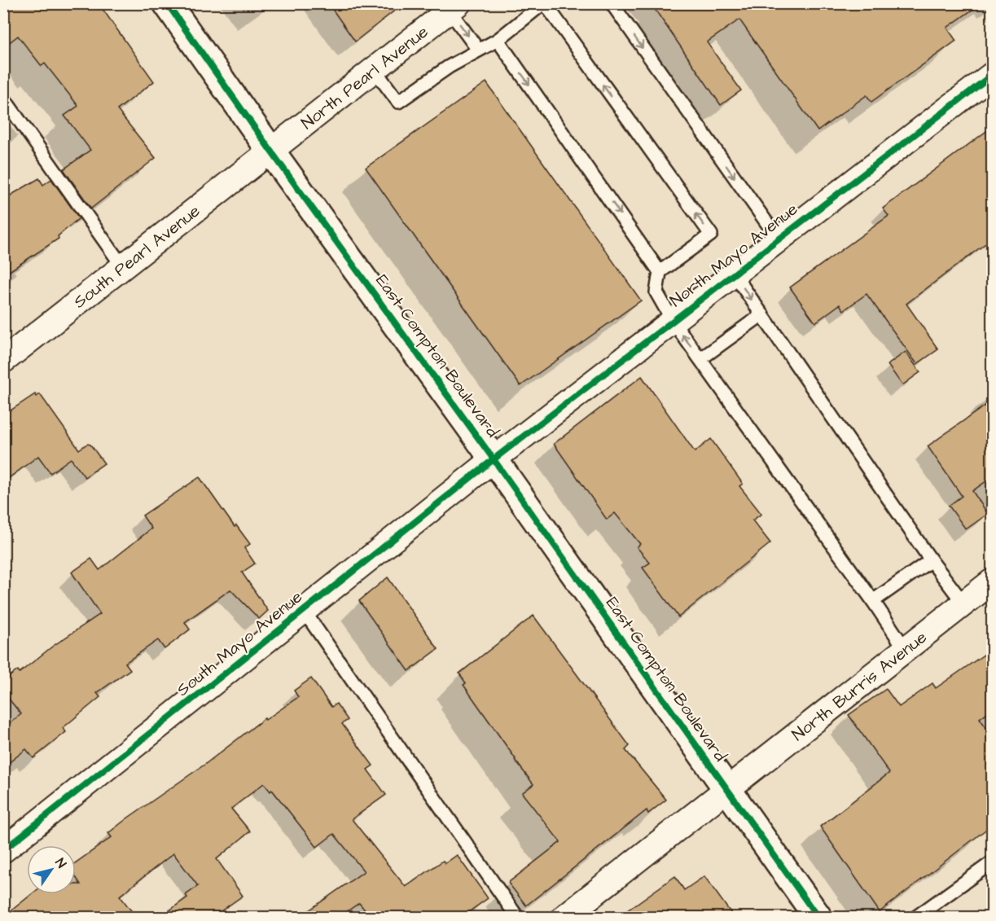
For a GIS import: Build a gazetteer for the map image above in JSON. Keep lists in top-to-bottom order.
{
  "streets": {
    "main road": ["East Compton Boulevard"],
    "street": [
      "North Pearl Avenue",
      "North Mayo Avenue",
      "South Pearl Avenue",
      "South Mayo Avenue",
      "North Burris Avenue"
    ]
  },
  "crossings": [
    ["North Pearl Avenue", "South Pearl Avenue"],
    ["North Pearl Avenue", "East Compton Boulevard"],
    ["North Mayo Avenue", "East Compton Boulevard"],
    ["North Mayo Avenue", "South Mayo Avenue"],
    ["South Pearl Avenue", "East Compton Boulevard"],
    ["East Compton Boulevard", "South Mayo Avenue"],
    ["East Compton Boulevard", "North Burris Avenue"]
  ],
  "north": "top right"
}
